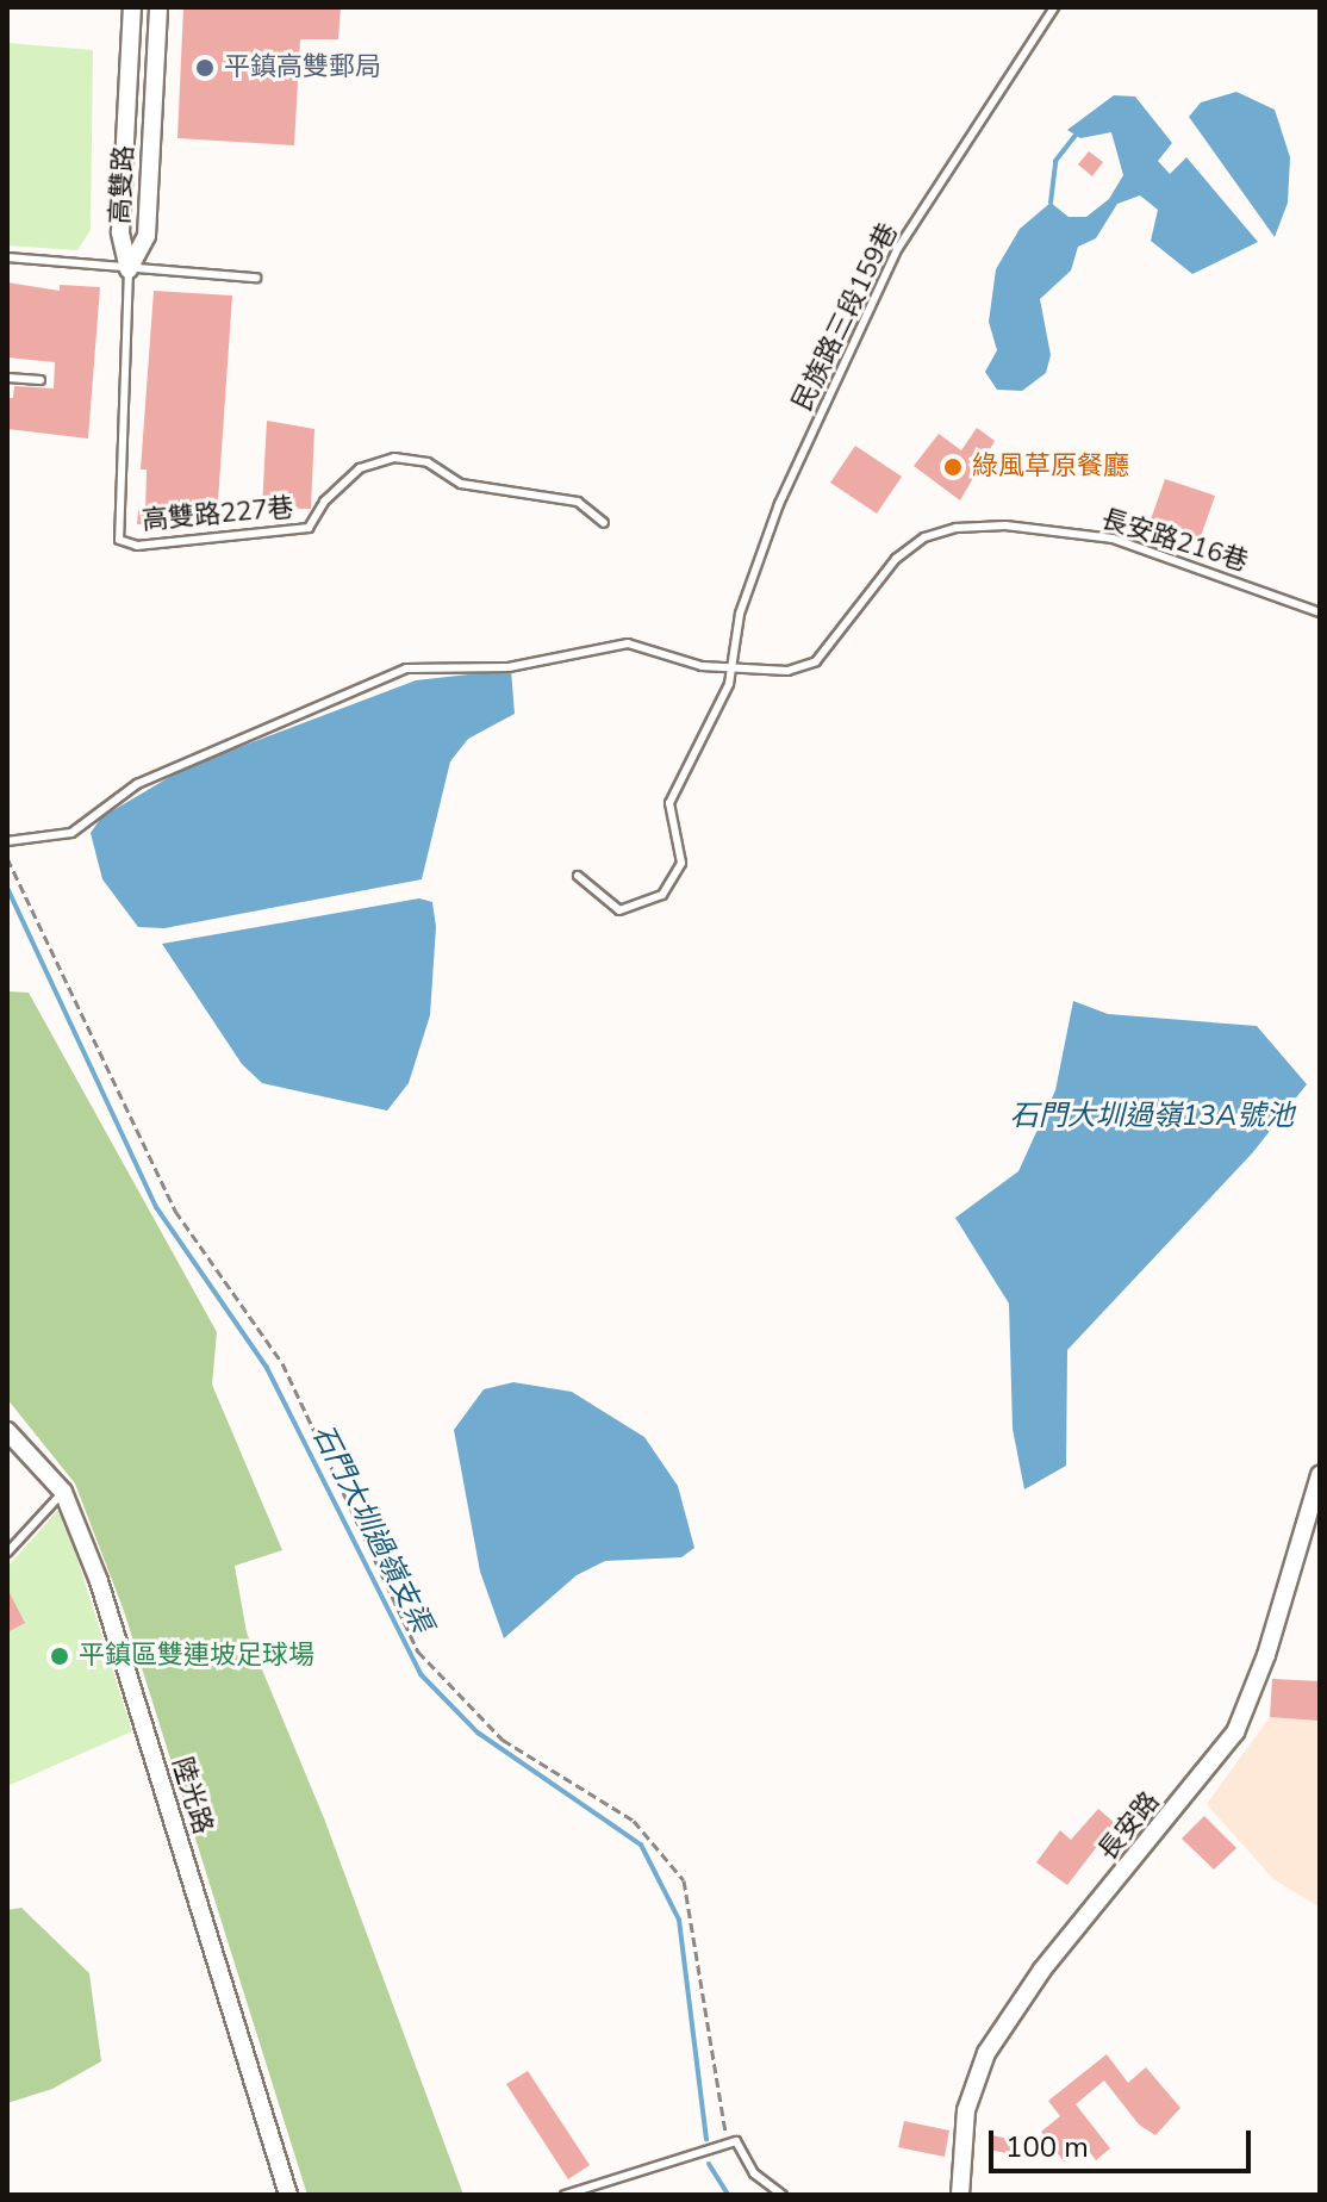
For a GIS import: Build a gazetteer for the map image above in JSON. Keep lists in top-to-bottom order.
{
  "streets": {
    "street": ["高雙路", "陸光路", "長安路"],
    "lane": ["民族路三段159巷", "高雙路227巷", "長安路216巷"]
  },
  "crossings": [
    ["高雙路", "高雙路227巷"],
    ["民族路三段159巷", "長安路216巷"]
  ],
  "water": ["石門大圳過嶺13A號池", "石門大圳過嶺支渠"],
  "places": ["平鎮高雙郵局", "綠風草原餐廳", "平鎮區雙連坡足球場"],
  "scale_bar": "100 m"
}
